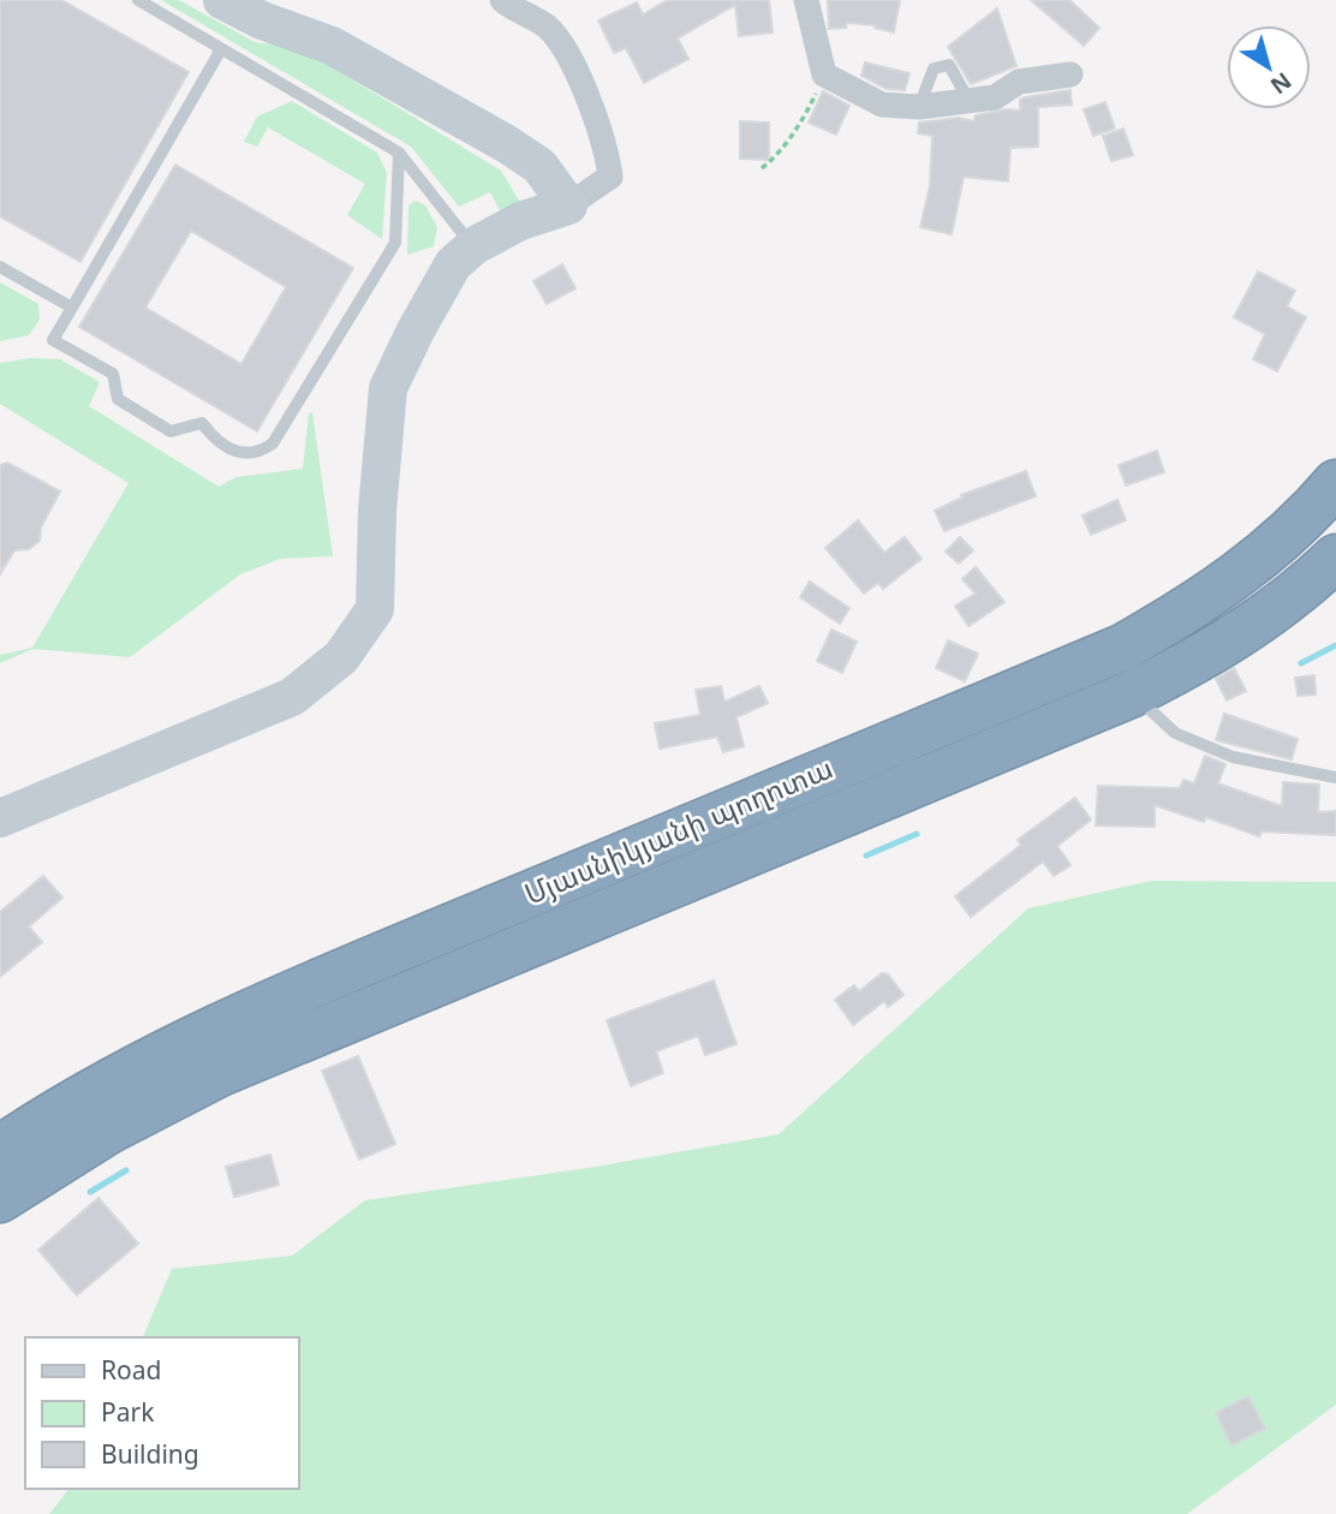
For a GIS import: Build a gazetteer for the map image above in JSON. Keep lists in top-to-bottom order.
{
  "streets": {
    "highway": ["Մյասնիկյանի պողոտա"]
  },
  "legend": ["Road", "Park", "Building"],
  "north": "bottom right"
}
